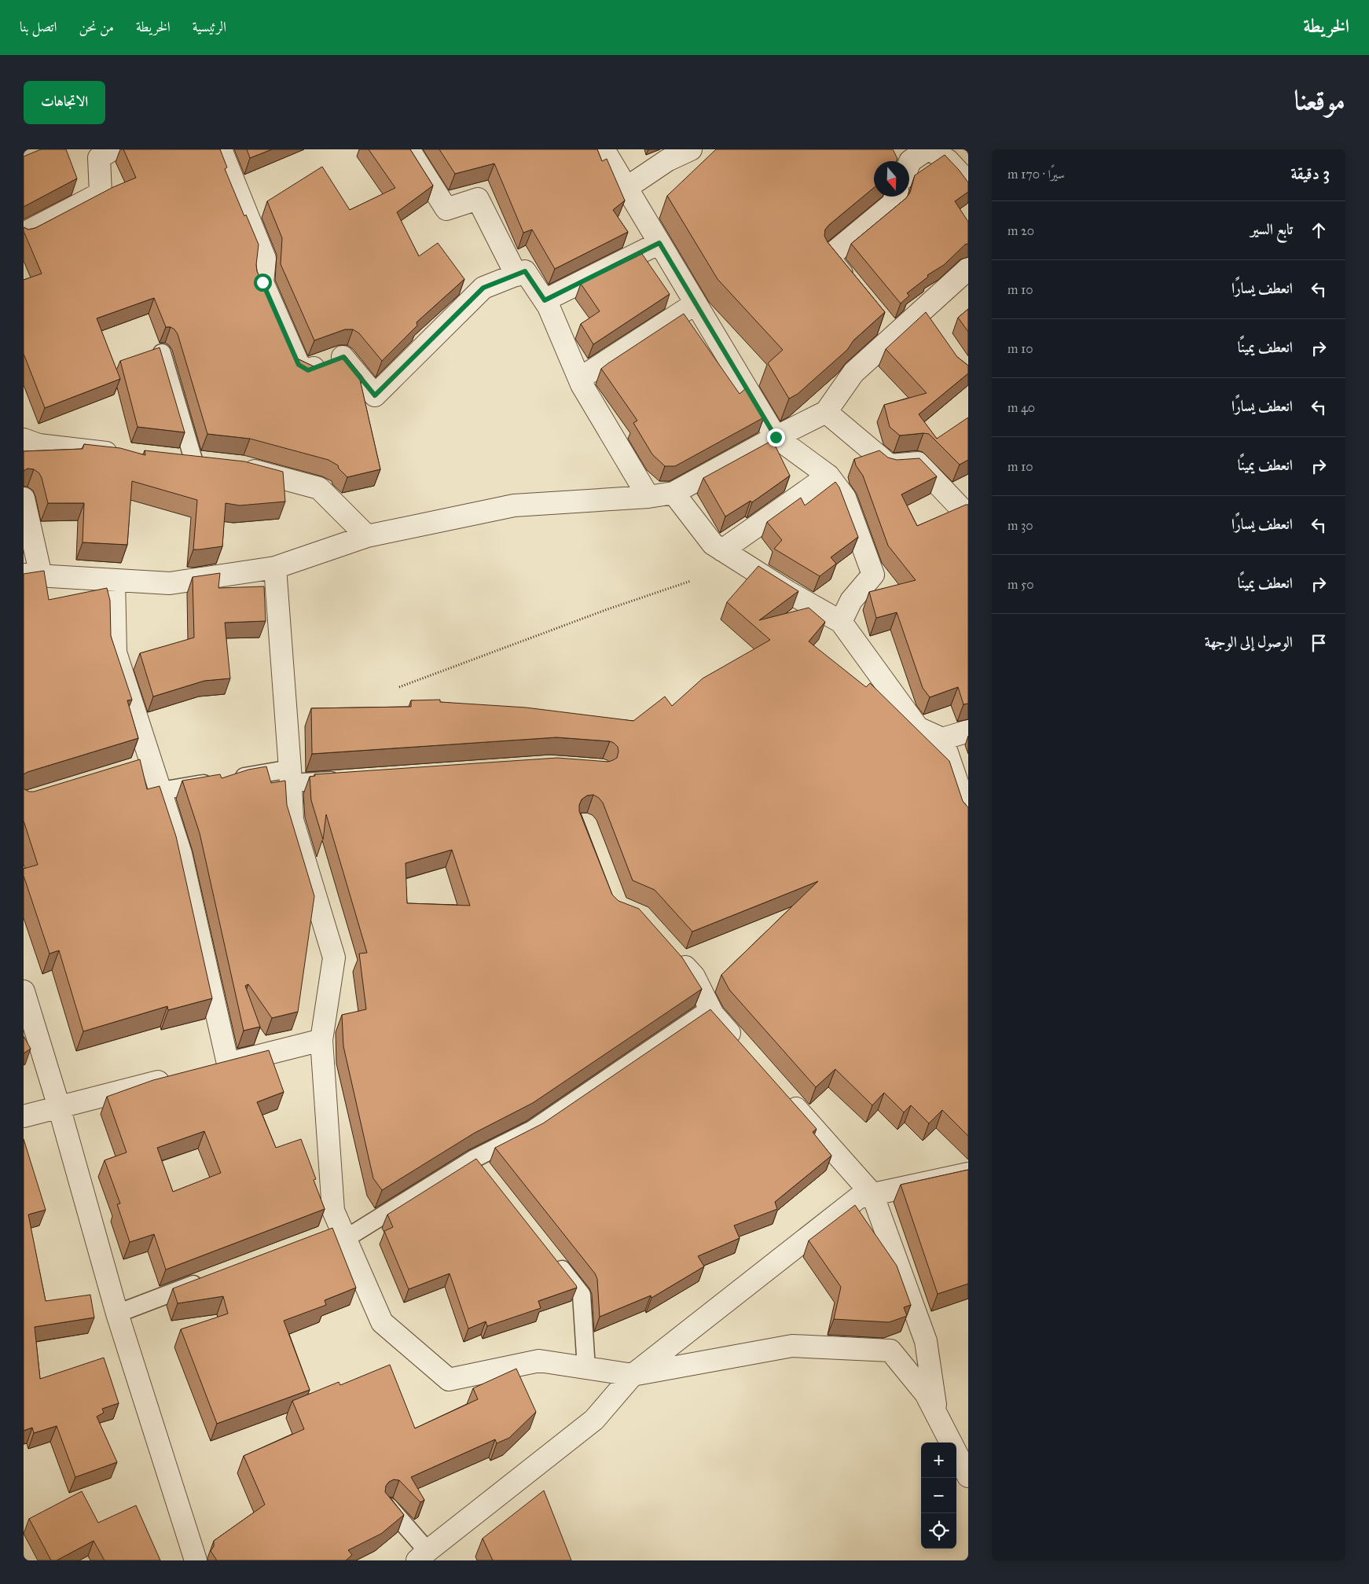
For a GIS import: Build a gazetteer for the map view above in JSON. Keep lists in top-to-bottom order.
{
  "north": "bottom",
  "page": {
    "header": "الخريطة",
    "nav": [
      "الرئيسية",
      "الخريطة",
      "من نحن",
      "اتصل بنا"
    ],
    "title": "موقعنا",
    "buttons": "الاتجاهات",
    "heading": ["3 دقيقة", "سيرًا · 170 m"],
    "list": [
      ["تابع السير", "20 m"],
      ["انعطف يسارًا", "10 m"],
      ["انعطف يمينًا", "10 m"],
      ["انعطف يسارًا", "40 m"],
      ["انعطف يمينًا", "10 m"],
      ["انعطف يسارًا", "30 m"],
      ["انعطف يمينًا", "50 m"],
      "الوصول إلى الوجهة"
    ],
    "map_buttons": ["+", "−"]
  }
}
